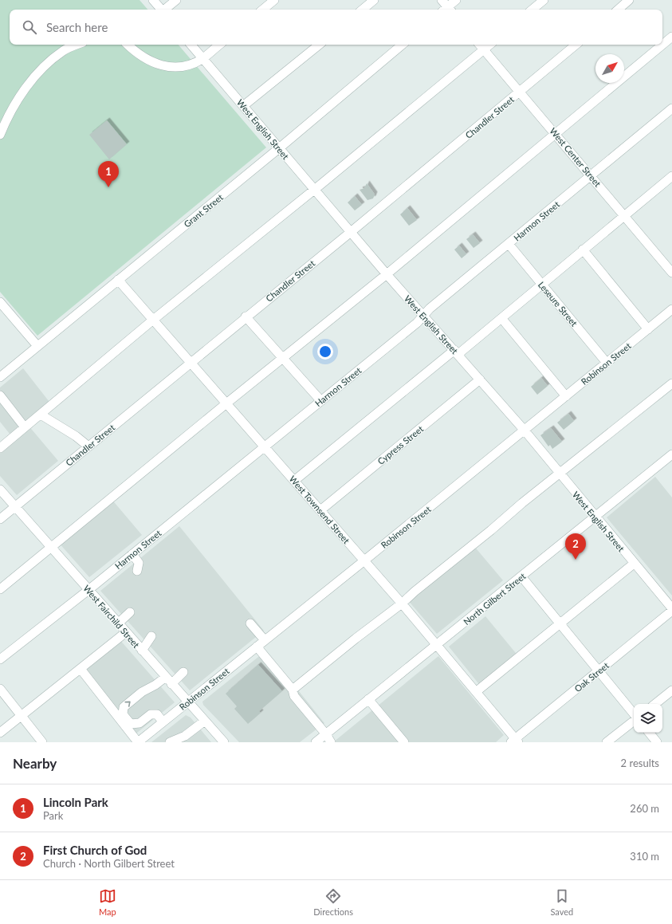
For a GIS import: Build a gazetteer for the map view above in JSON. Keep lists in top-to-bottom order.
{
  "streets": {
    "street": [
      "Chandler Street",
      "West English Street",
      "West Center Street",
      "Grant Street",
      "Harmon Street",
      "Leseure Street",
      "Robinson Street",
      "Cypress Street",
      "West Townsend Street",
      "North Gilbert Street",
      "West Fairchild Street",
      "Oak Street"
    ]
  },
  "crossings": [
    ["Chandler Street", "West English Street"],
    ["Chandler Street", "West Center Street"],
    ["Chandler Street", "West Townsend Street"],
    ["Chandler Street", "West Fairchild Street"],
    ["West English Street", "Grant Street"],
    ["West English Street", "Harmon Street"],
    ["West English Street", "Robinson Street"],
    ["West English Street", "Cypress Street"],
    ["West English Street", "North Gilbert Street"],
    ["West Center Street", "Harmon Street"],
    ["Grant Street", "West Townsend Street"],
    ["Harmon Street", "Leseure Street"],
    ["Harmon Street", "West Townsend Street"],
    ["Harmon Street", "West Fairchild Street"],
    ["Leseure Street", "Robinson Street"],
    ["Robinson Street", "West Townsend Street"],
    ["Robinson Street", "West Fairchild Street"],
    ["Cypress Street", "West Townsend Street"],
    ["West Townsend Street", "North Gilbert Street"],
    ["West Townsend Street", "Oak Street"]
  ],
  "north": "top right",
  "page": {
    "search": "Search here",
    "pins": ["1", "2"],
    "heading": ["Nearby", "2 results"],
    "list": [
      {
        "mark": "1",
        "name": "Lincoln Park",
        "note": "Park",
        "value": "260 m"
      },
      {
        "mark": "2",
        "name": "First Church of God",
        "note": "Church · North Gilbert Street",
        "value": "310 m"
      }
    ],
    "nav": ["Map", "Directions", "Saved"]
  }
}
